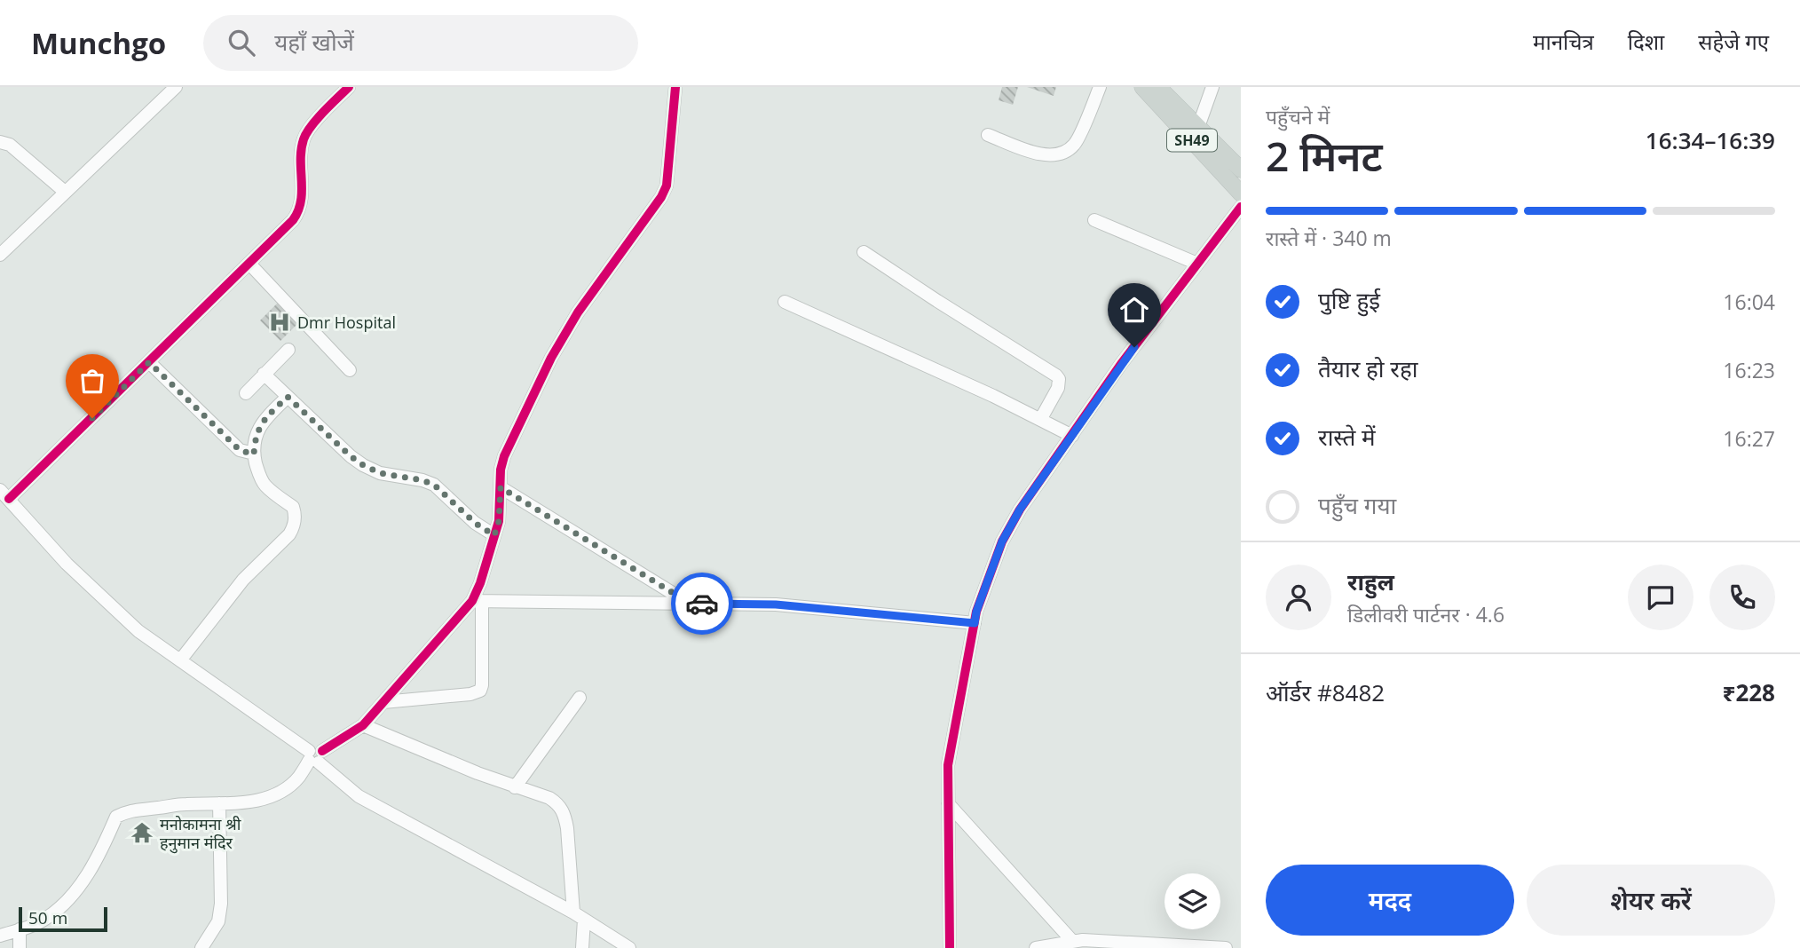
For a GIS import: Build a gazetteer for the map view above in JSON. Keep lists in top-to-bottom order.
{
  "streets": {
    "main road": ["SH49"]
  },
  "places": {
    "hospital": ["Dmr Hospital"],
    "temple": ["मनोकामना श्री हनुमान मंदिर"]
  },
  "scale_bar": "50 m",
  "page": {
    "header": "Munchgo",
    "search": "यहाँ खोजें",
    "nav": ["मानचित्र", "दिशा", "सहेजे गए"],
    "heading": ["2 मिनट", "पहुँचने में", "16:34–16:39"],
    "panel": [
      "राहुल",
      "डिलीवरी पार्टनर · 4.6",
      "ऑर्डर #8482",
      "₹228"
    ],
    "bar": "रास्ते में · 340 m",
    "list": [
      ["पुष्टि हुई", "16:04"],
      ["तैयार हो रहा", "16:23"],
      ["रास्ते में", "16:27"],
      "पहुँच गया"
    ],
    "buttons": ["मदद", "शेयर करें"],
    "scale": "50 m"
  }
}
